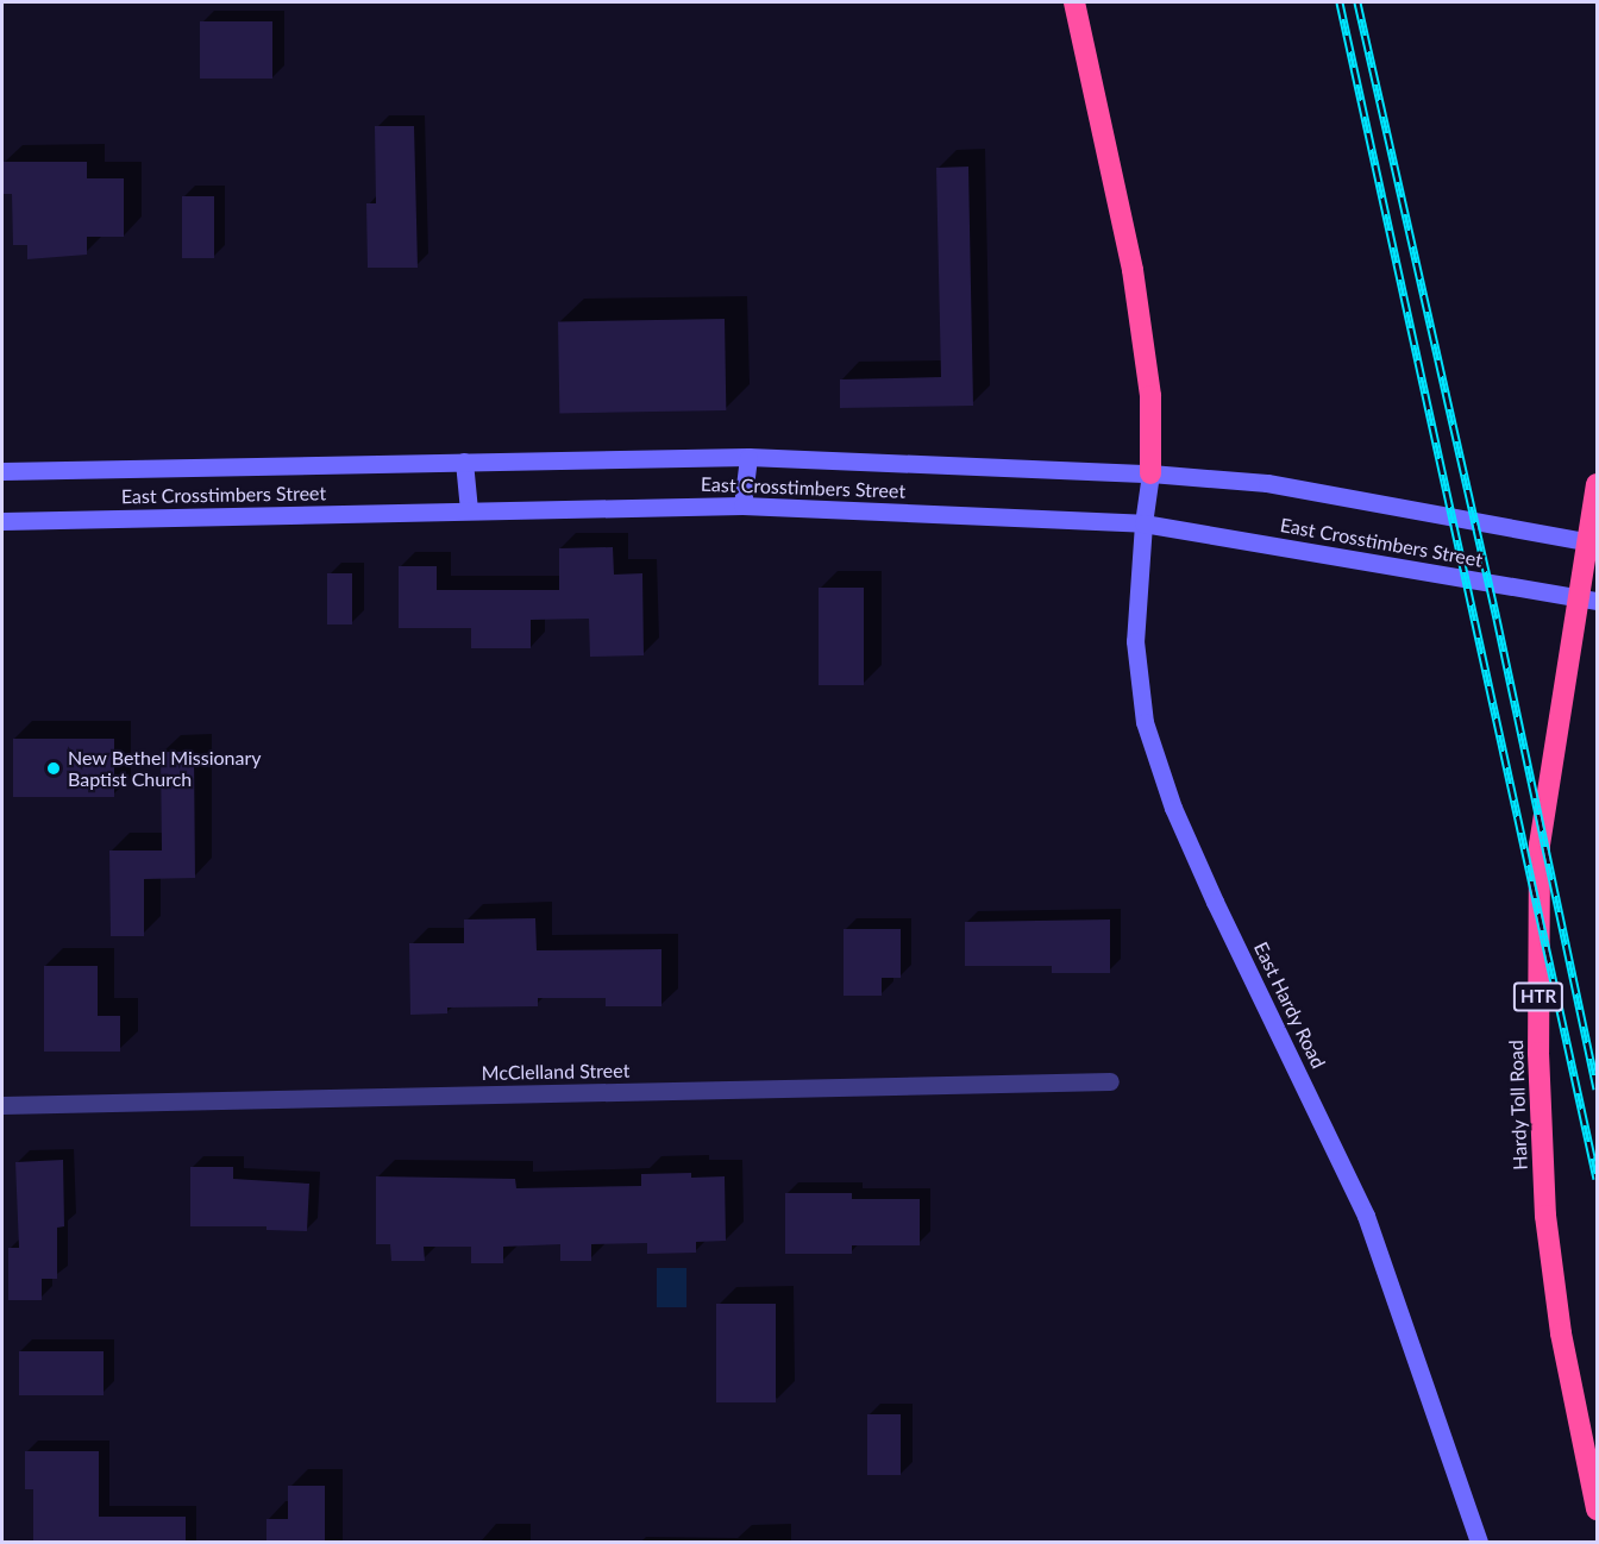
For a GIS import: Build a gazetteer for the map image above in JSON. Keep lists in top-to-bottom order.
{
  "streets": {
    "highway": ["HTR", "Hardy Toll Road"],
    "main road": ["East Crosstimbers Street", "East Hardy Road"],
    "street": ["McClelland Street"]
  },
  "crossings": [
    ["East Crosstimbers Street", "East Hardy Road"]
  ],
  "places": ["New Bethel Missionary Baptist Church"]
}
